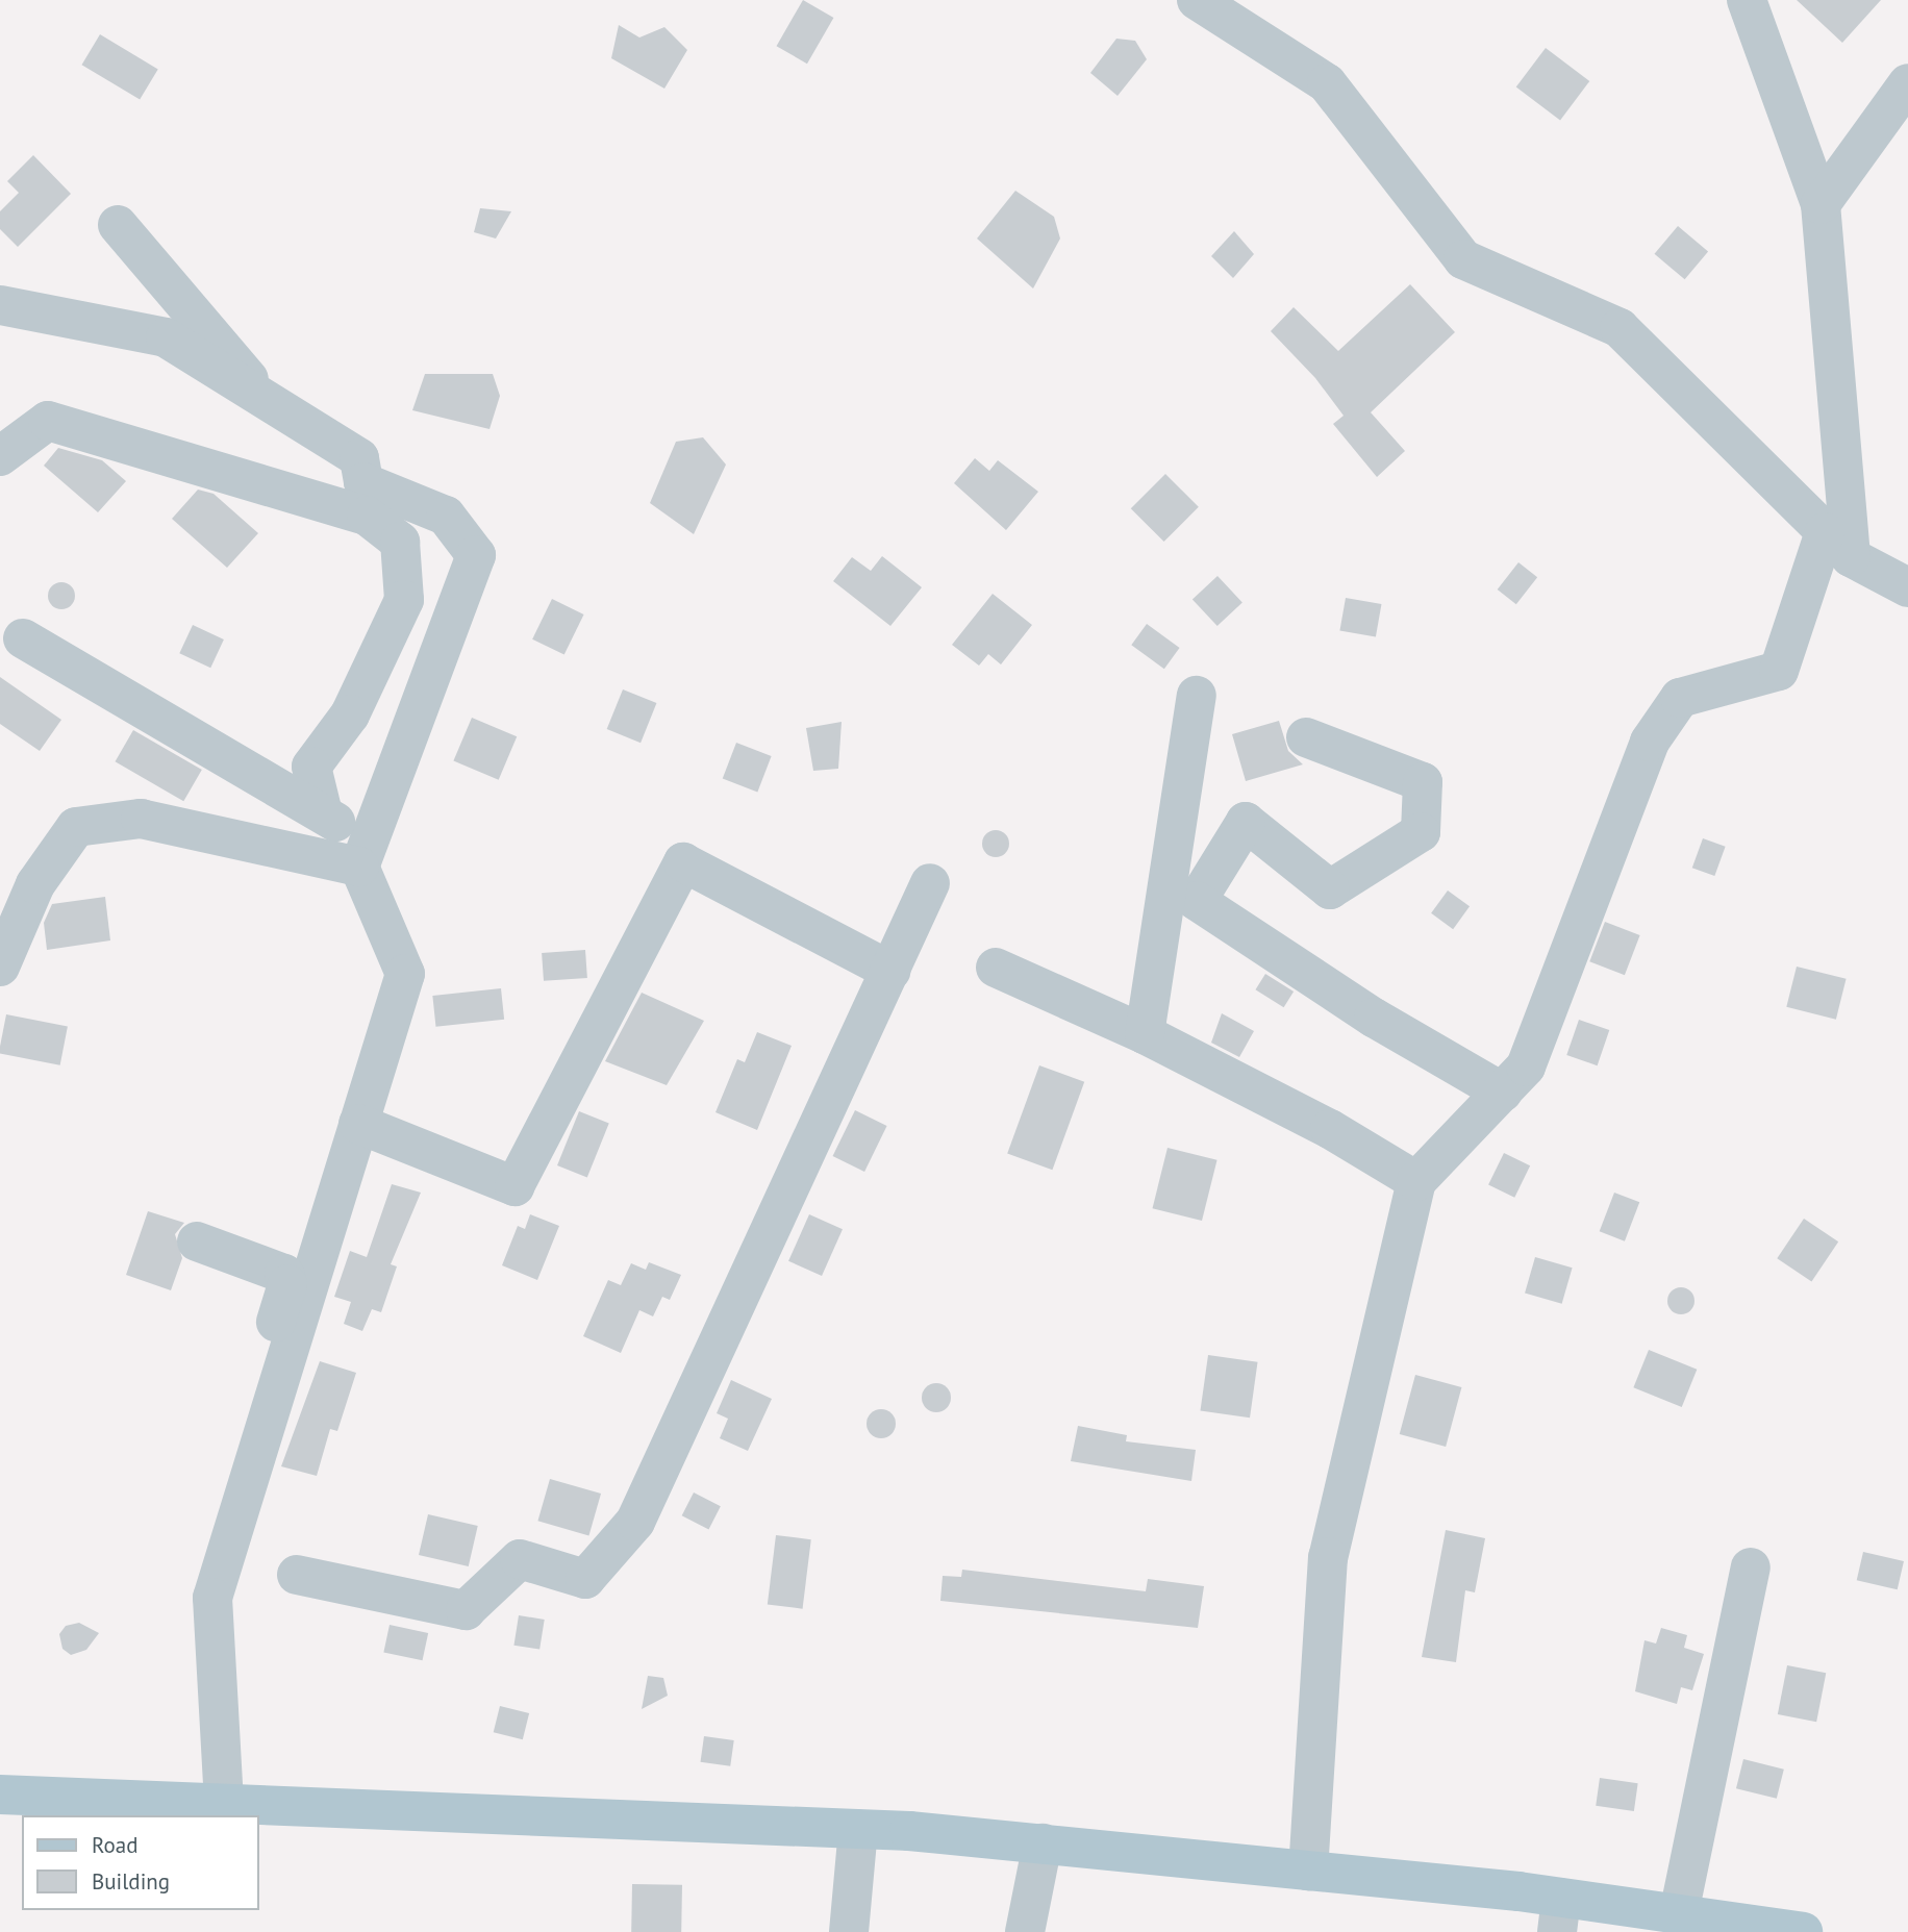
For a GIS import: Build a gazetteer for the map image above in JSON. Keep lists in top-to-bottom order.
{
  "legend": ["Road", "Building"]
}
